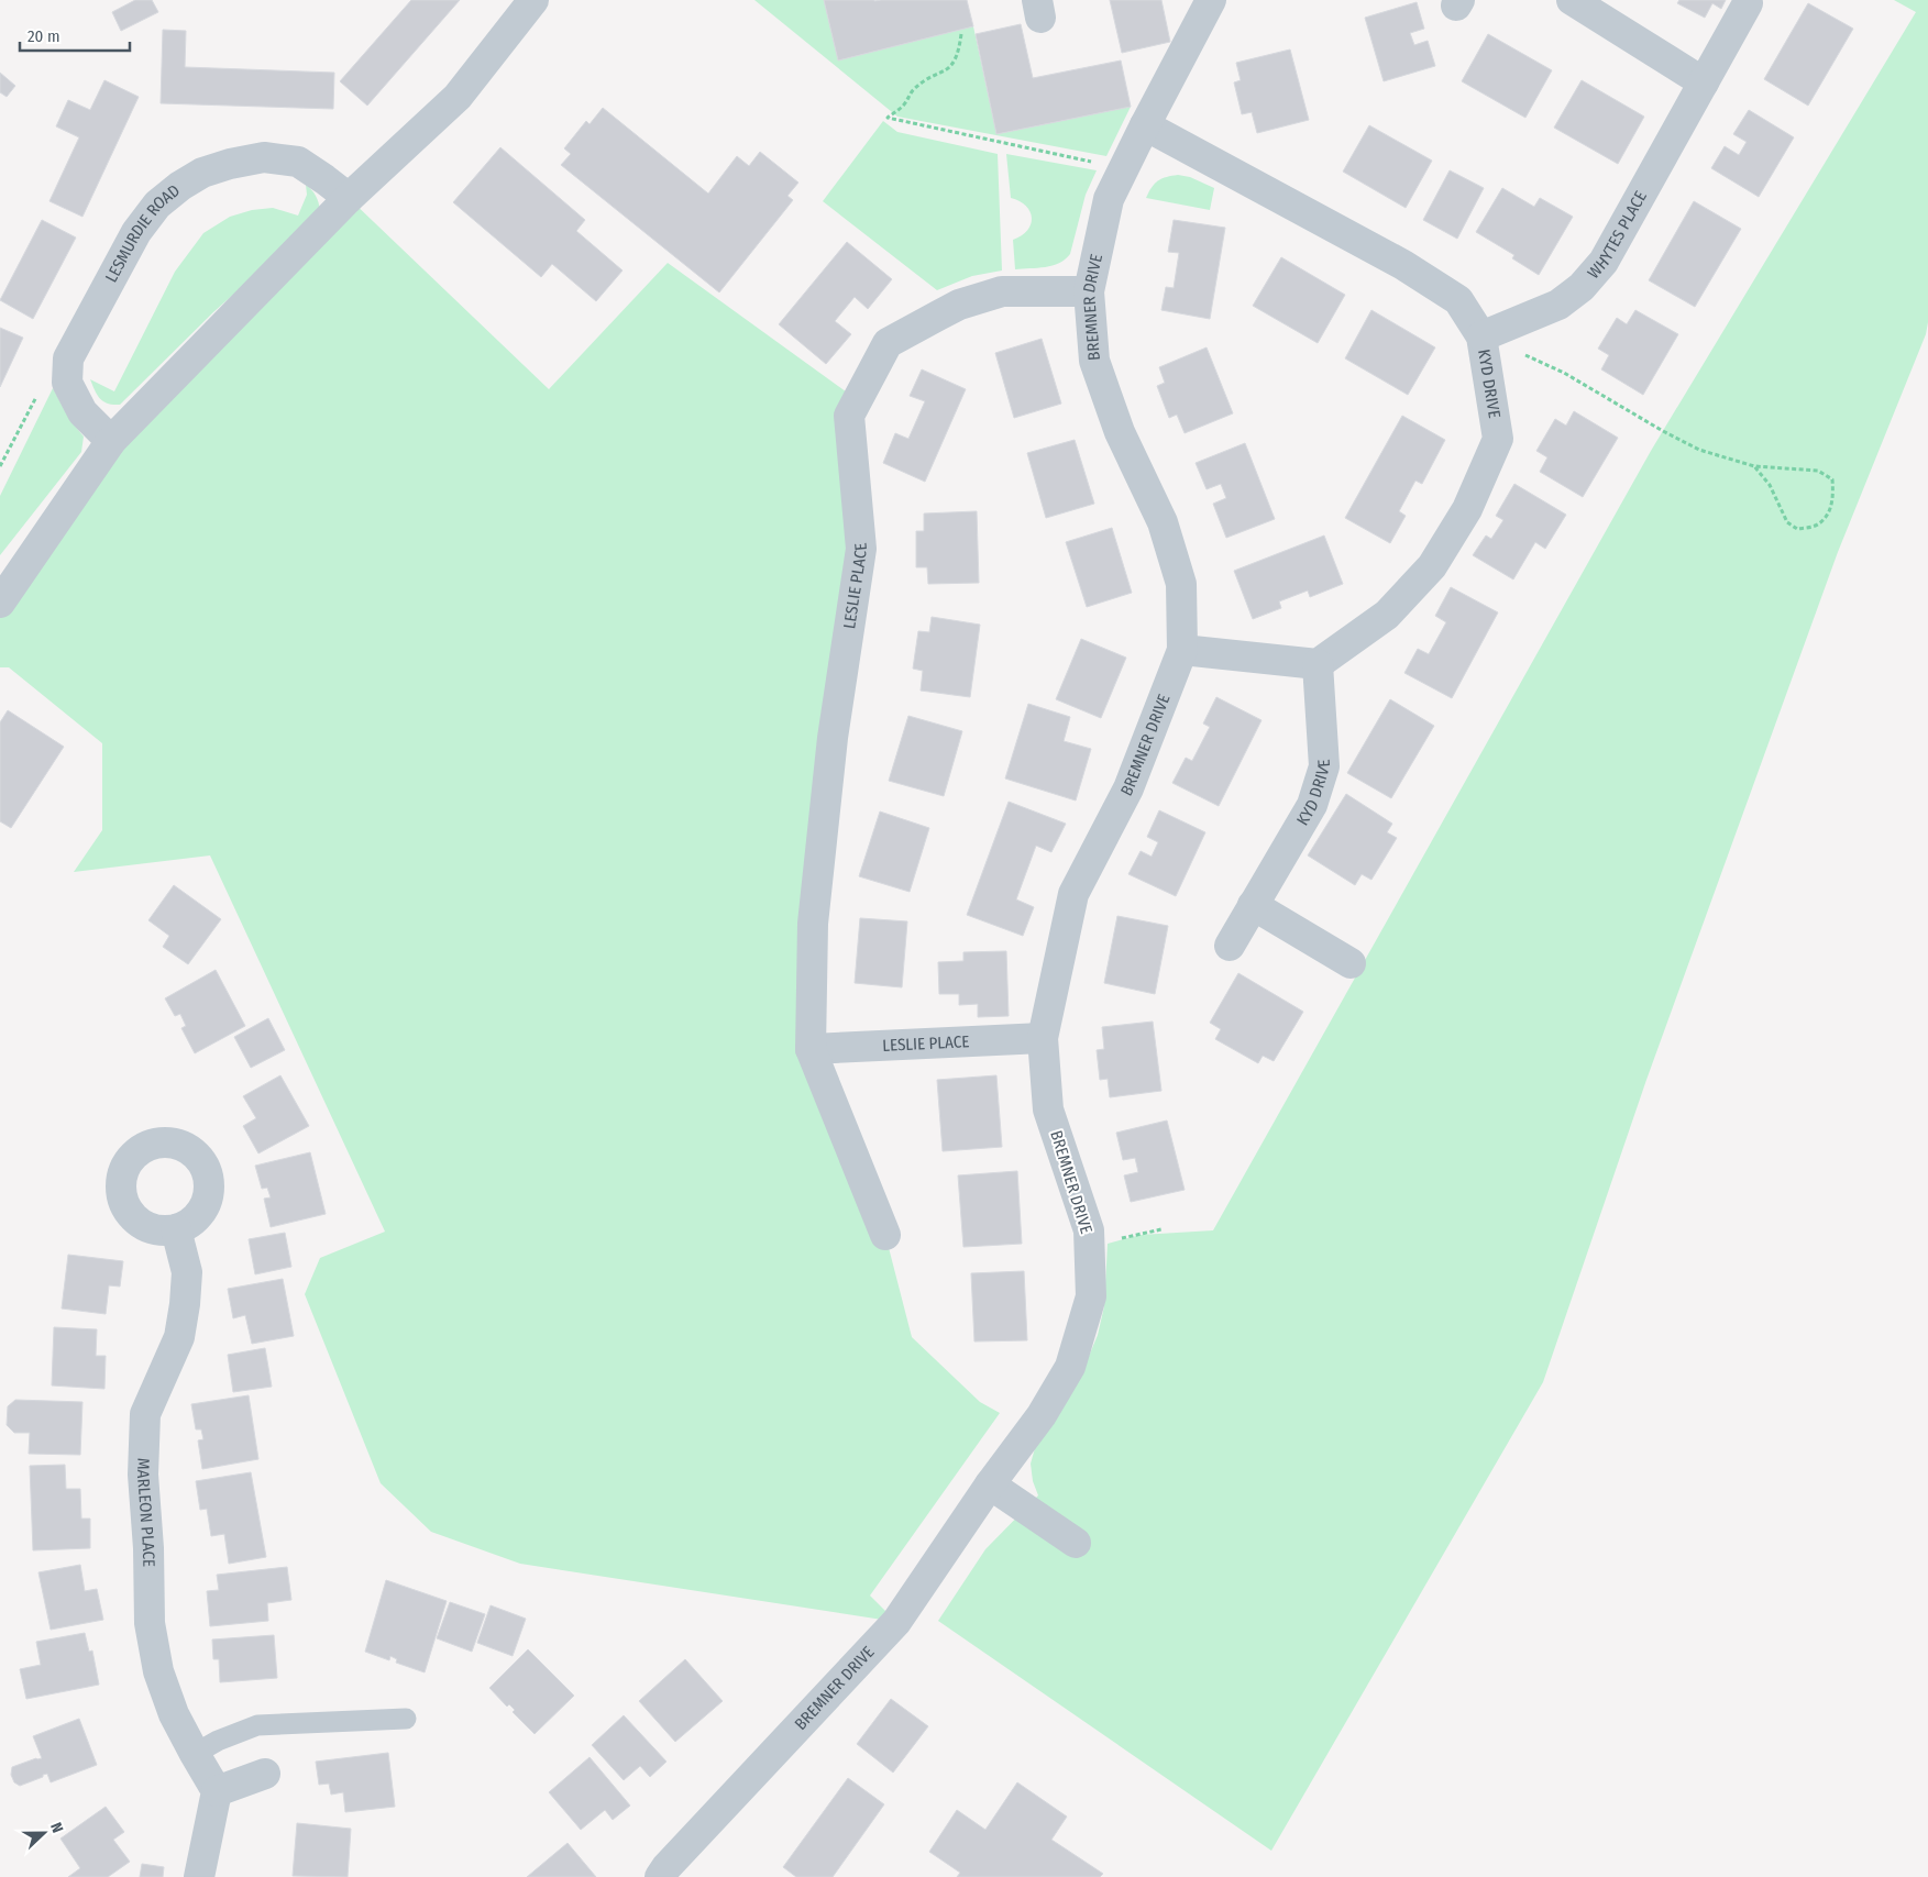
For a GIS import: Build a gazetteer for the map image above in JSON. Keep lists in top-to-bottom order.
{
  "streets": {
    "street": [
      "WHYTES PLACE",
      "LESMURDIE ROAD",
      "BREMNER DRIVE",
      "KYD DRIVE",
      "LESLIE PLACE",
      "MARLEON PLACE"
    ]
  },
  "crossings": [
    ["WHYTES PLACE", "KYD DRIVE"],
    ["BREMNER DRIVE", "KYD DRIVE"],
    ["BREMNER DRIVE", "LESLIE PLACE"]
  ],
  "scale_bar": "20 m",
  "north": "right"
}
